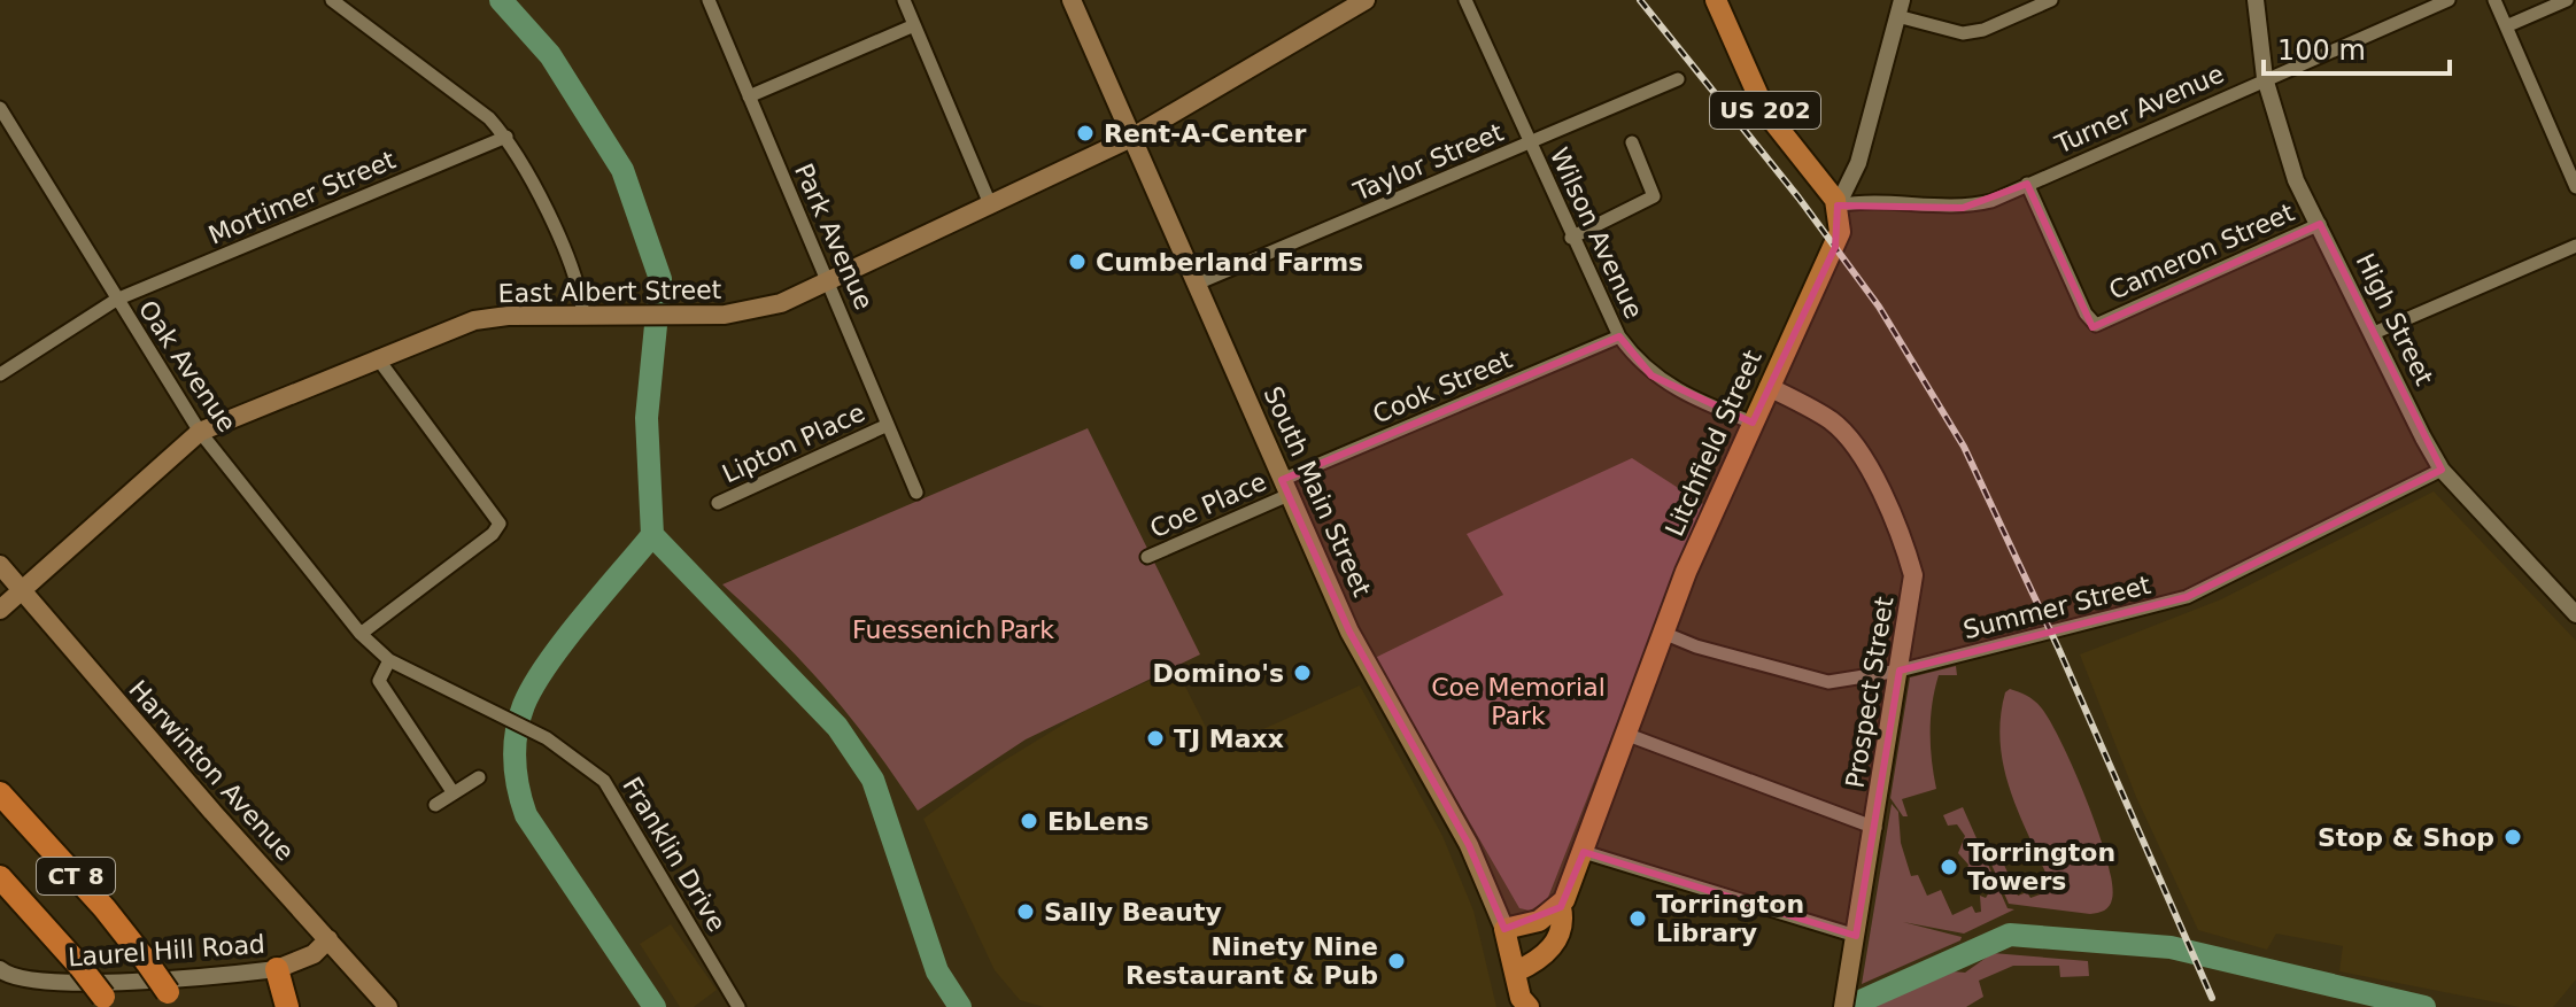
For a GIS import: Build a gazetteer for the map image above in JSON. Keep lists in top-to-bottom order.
{
  "streets": {
    "highway": [
      "US 202",
      "Litchfield Street",
      "South Main Street",
      "CT 8"
    ],
    "main road": [
      "East Albert Street",
      "Prospect Street",
      "Harwinton Avenue",
      "Laurel Hill Road"
    ],
    "street": [
      "Turner Avenue",
      "Taylor Street",
      "Mortimer Street",
      "Wilson Avenue",
      "Park Avenue",
      "Cameron Street",
      "High Street",
      "Oak Avenue",
      "Cook Street",
      "Lipton Place",
      "Coe Place",
      "Summer Street",
      "Franklin Drive"
    ]
  },
  "crossings": [
    ["Turner Avenue", "US 202"],
    ["Turner Avenue", "Cameron Street"],
    ["Turner Avenue", "High Street"],
    ["Turner Avenue", "Litchfield Street"],
    ["US 202", "Litchfield Street"],
    ["Taylor Street", "Wilson Avenue"],
    ["Taylor Street", "South Main Street"],
    ["Mortimer Street", "Oak Avenue"],
    ["Wilson Avenue", "Cook Street"],
    ["Wilson Avenue", "Litchfield Street"],
    ["Park Avenue", "East Albert Street"],
    ["Park Avenue", "Lipton Place"],
    ["Cameron Street", "High Street"],
    ["East Albert Street", "Oak Avenue"],
    ["East Albert Street", "South Main Street"],
    ["East Albert Street", "Harwinton Avenue"],
    ["High Street", "Summer Street"],
    ["Oak Avenue", "Franklin Drive"],
    ["Cook Street", "South Main Street"],
    ["Cook Street", "Coe Place"],
    ["Litchfield Street", "South Main Street"],
    ["Litchfield Street", "Summer Street"],
    ["Litchfield Street", "Prospect Street"],
    ["South Main Street", "Coe Place"],
    ["Summer Street", "Prospect Street"],
    ["Harwinton Avenue", "Laurel Hill Road"]
  ],
  "parks": ["Fuessenich Park", "Coe Memorial Park"],
  "places": [
    "Rent-A-Center",
    "Cumberland Farms",
    "Domino's",
    "TJ Maxx",
    "EbLens",
    "Stop & Shop",
    "Torrington Towers",
    "Sally Beauty",
    "Torrington Library",
    "Ninety Nine Restaurant & Pub"
  ],
  "scale_bar": "100 m"
}
